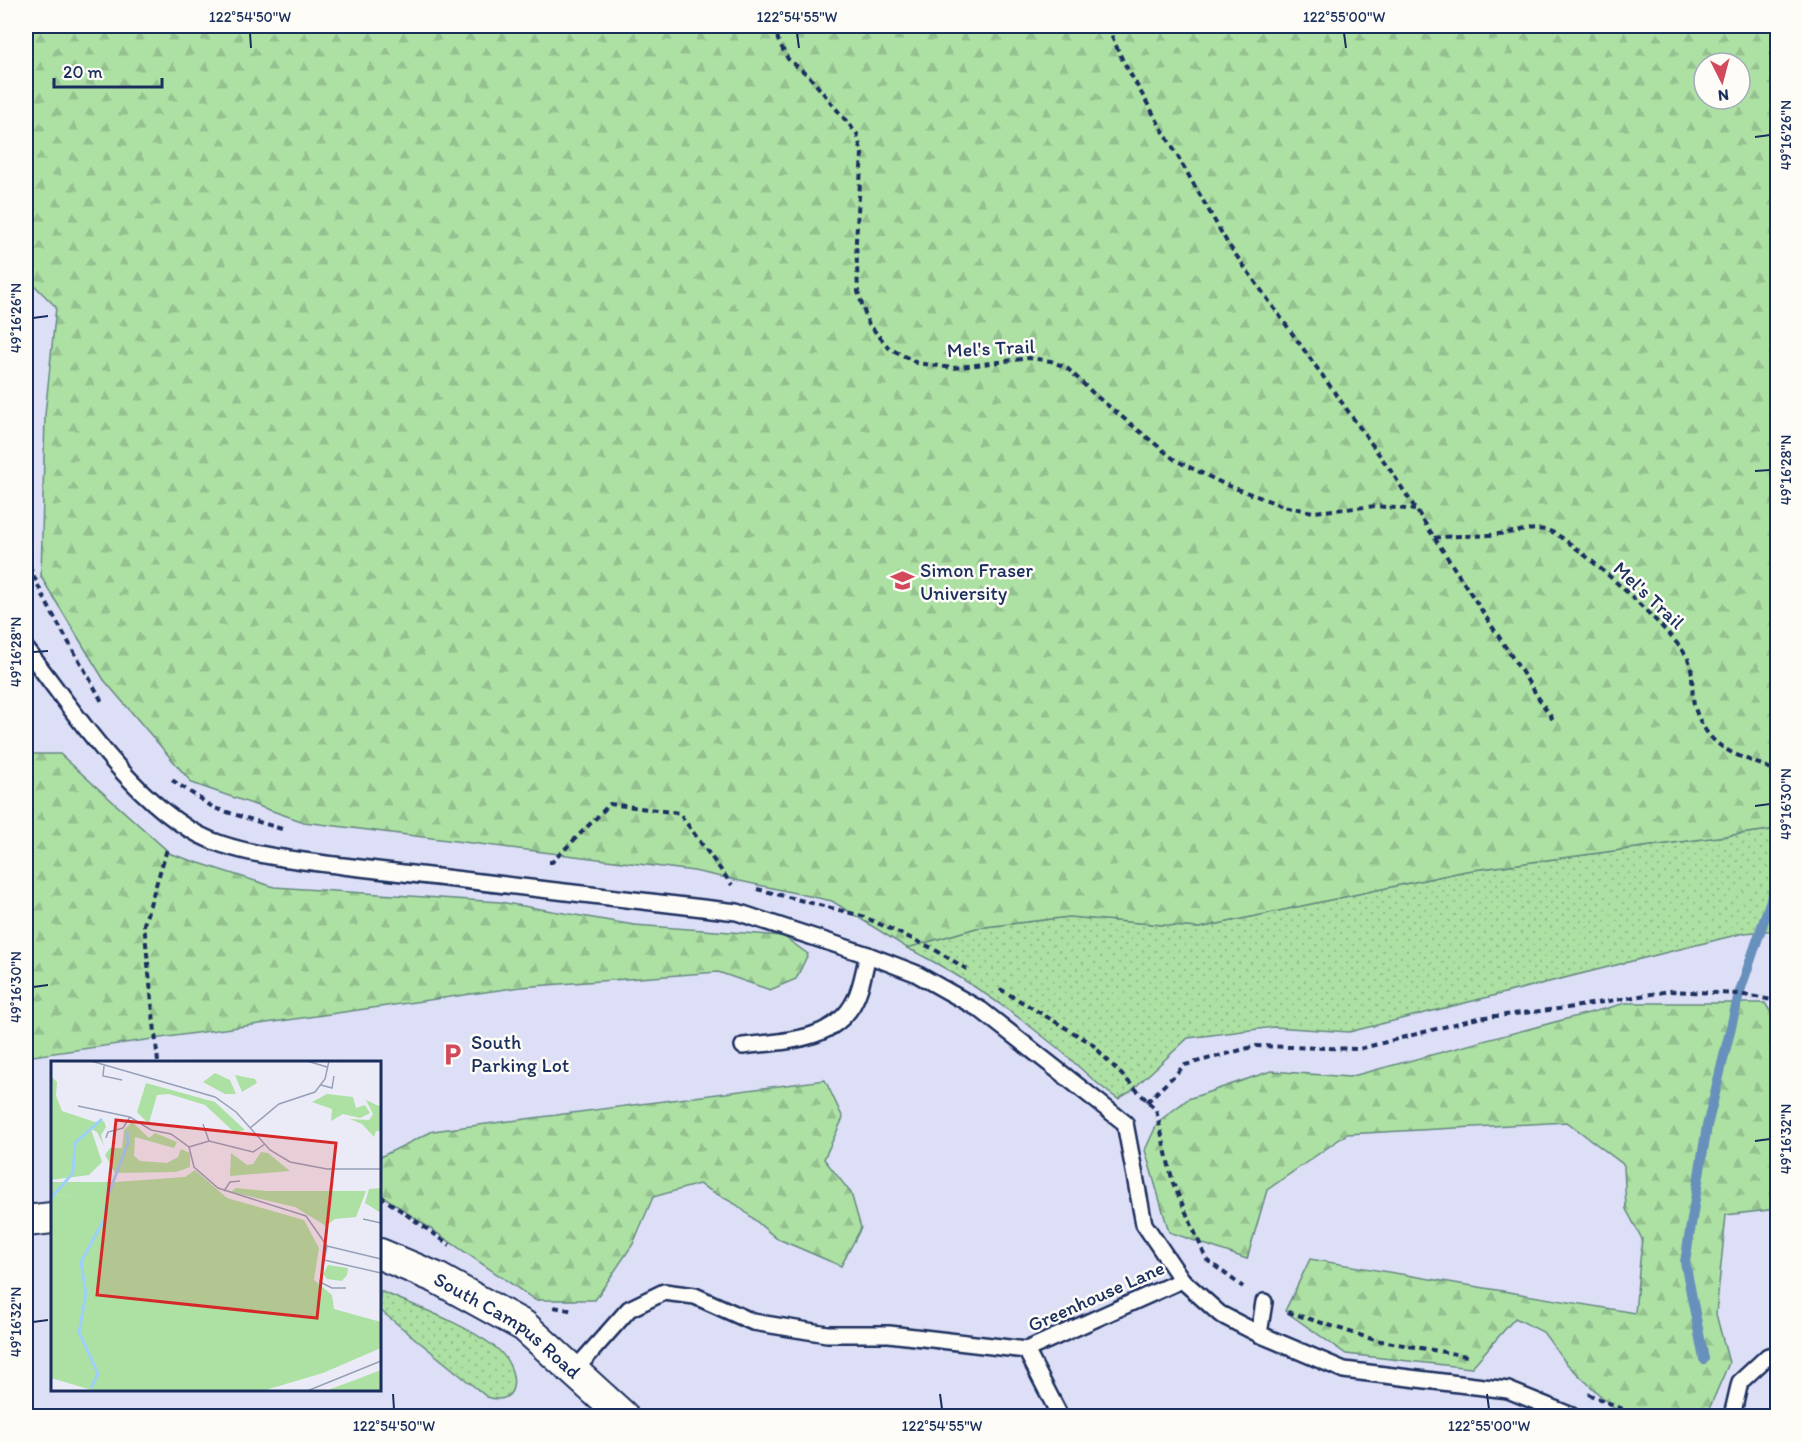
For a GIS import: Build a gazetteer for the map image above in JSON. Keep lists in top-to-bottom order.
{
  "streets": {
    "street": ["South Campus Road"],
    "lane": ["Greenhouse Lane"],
    "path": ["Mel's Trail"]
  },
  "crossings": [
    ["Greenhouse Lane", "South Campus Road"]
  ],
  "places": {
    "school or university": ["Simon Fraser University"],
    "parking": ["South Parking Lot"]
  },
  "scale_bar": "20 m",
  "north": "bottom",
  "coordinates": [
    "122°54'50\"W",
    "122°54'55\"W",
    "122°55'00\"W",
    "49°16'26\"N",
    "49°16'28\"N",
    "49°16'30\"N",
    "49°16'32\"N"
  ]
}
